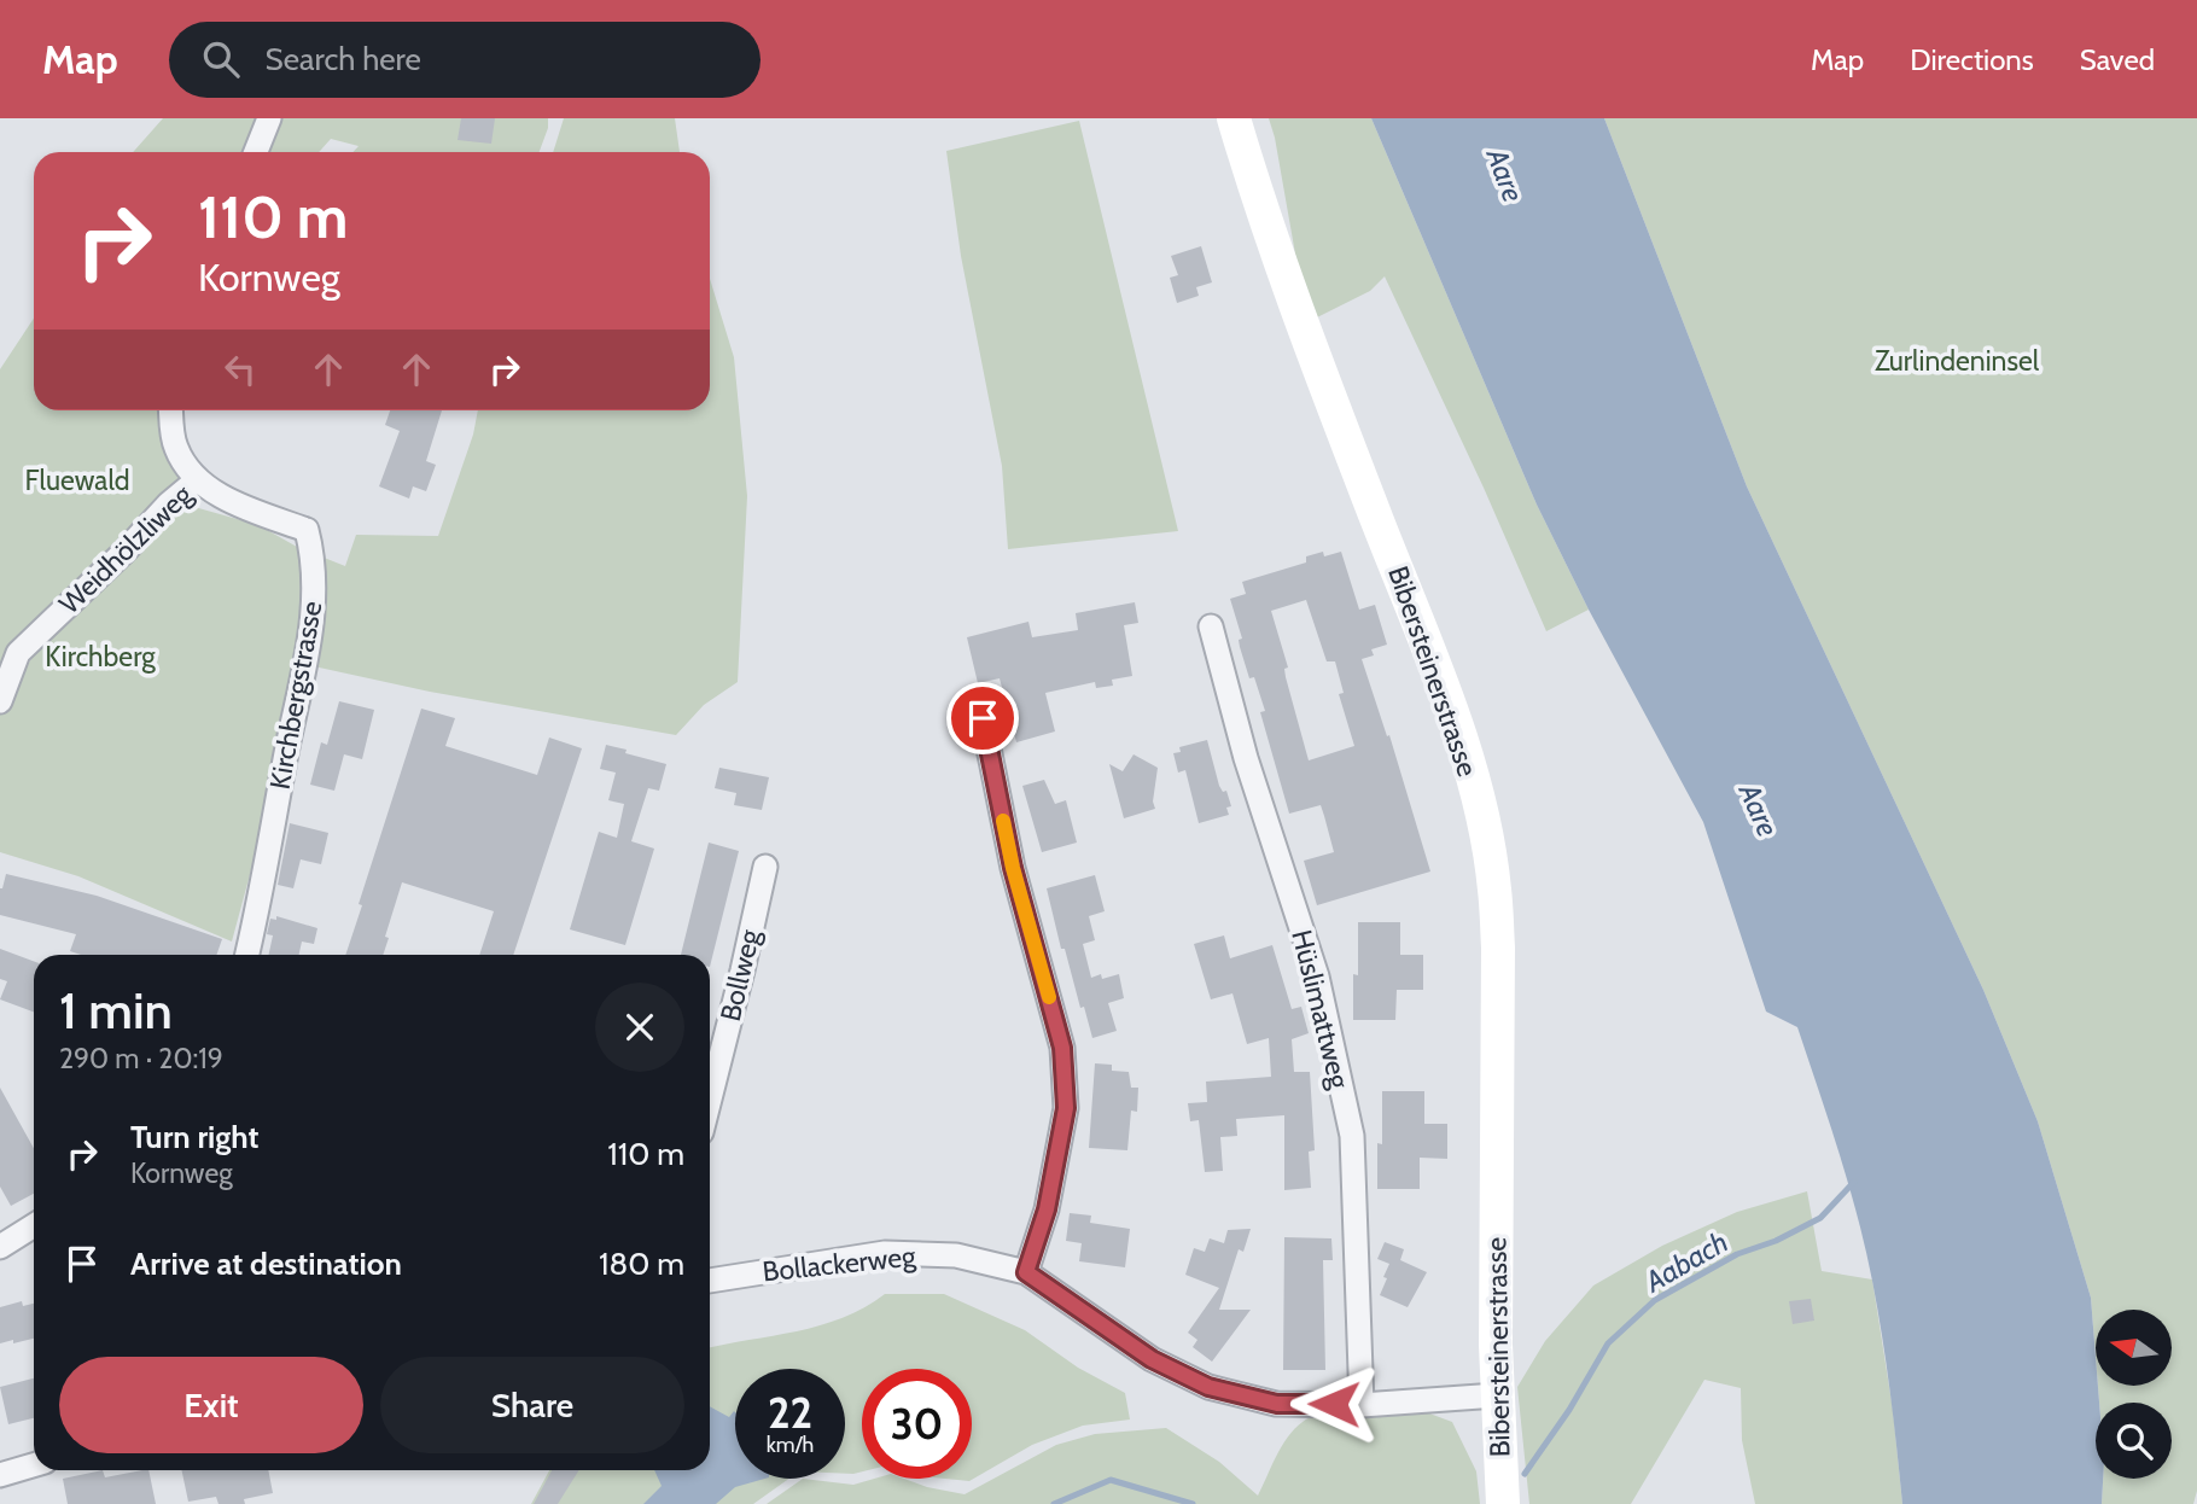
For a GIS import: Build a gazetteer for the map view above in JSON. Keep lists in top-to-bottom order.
{
  "streets": {
    "main road": ["Bibersteinerstrasse"],
    "street": [
      "Weidhölzliweg",
      "Kirchbergstrasse",
      "Bollweg",
      "Hüslimattweg",
      "Bollackerweg"
    ]
  },
  "crossings": [
    ["Weidhölzliweg", "Kirchbergstrasse"],
    ["Bibersteinerstrasse", "Bollackerweg"],
    ["Hüslimattweg", "Bollackerweg"]
  ],
  "water": ["Aare", "Aabach"],
  "parks": ["Zurlindeninsel", "Fluewald", "Kirchberg"],
  "north": "left",
  "page": {
    "header": "Map",
    "search": "Search here",
    "nav": ["Map", "Directions", "Saved"],
    "turn": ["110 m", "Kornweg"],
    "heading": ["1 min", "290 m · 20:19"],
    "list": [
      {
        "name": "Turn right",
        "note": "Kornweg",
        "value": "110 m"
      },
      {
        "name": "Arrive at destination",
        "value": "180 m"
      }
    ],
    "buttons": ["Exit", "Share"],
    "speed": "22 km/h",
    "limit": "30"
  }
}
